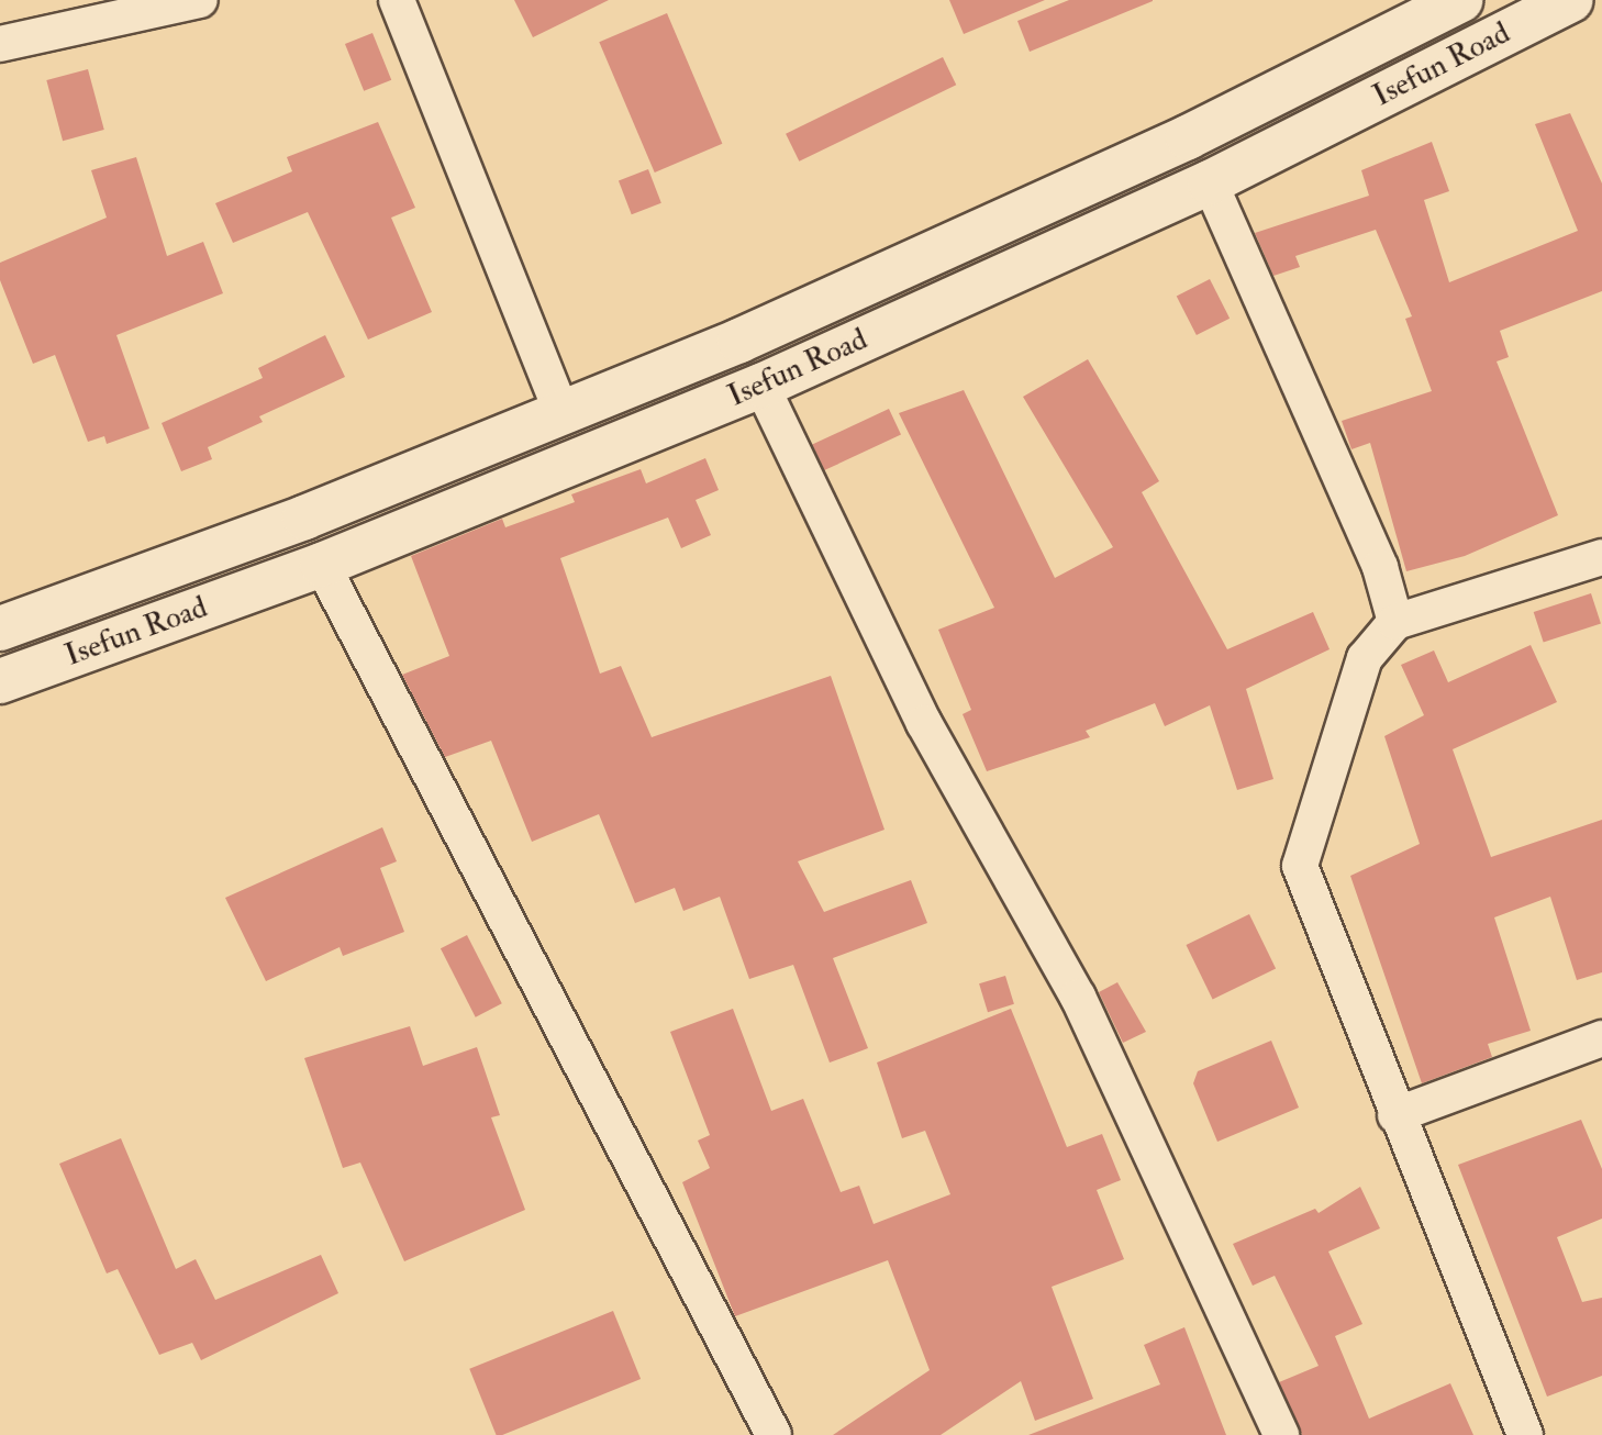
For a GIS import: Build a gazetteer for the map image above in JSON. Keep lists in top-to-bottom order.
{
  "streets": {
    "street": ["Isefun Road"]
  }
}
